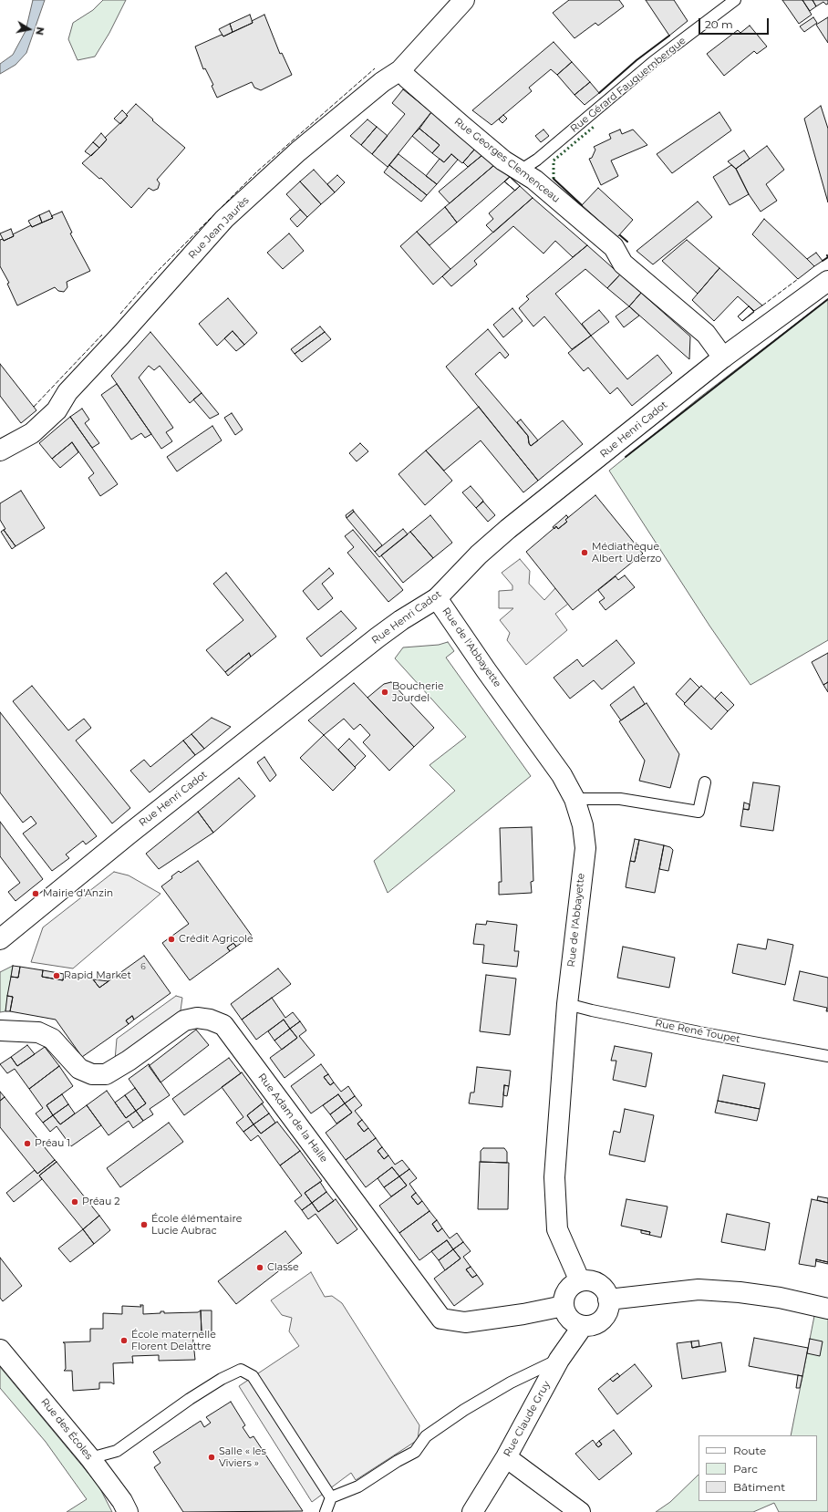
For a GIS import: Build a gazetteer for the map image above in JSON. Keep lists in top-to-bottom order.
{
  "streets": {
    "street": [
      "Rue Georges Clemenceau",
      "Rue Jean Jaurès",
      "Rue Henri Cadot",
      "Rue de l'Abbayette",
      "Rue Adam de la Halle",
      "Rue Claude Gruy",
      "Rue des Écoles"
    ],
    "lane": ["Rue Gérard Fauquembergue", "Rue René Toupet"]
  },
  "crossings": [
    ["Rue Gérard Fauquembergue", "Rue Georges Clemenceau"],
    ["Rue Georges Clemenceau", "Rue Jean Jaurès"],
    ["Rue Georges Clemenceau", "Rue Henri Cadot"],
    ["Rue Henri Cadot", "Rue de l'Abbayette"],
    ["Rue de l'Abbayette", "Rue René Toupet"],
    ["Rue de l'Abbayette", "Rue Adam de la Halle"],
    ["Rue de l'Abbayette", "Rue Claude Gruy"],
    ["Rue Adam de la Halle", "Rue Claude Gruy"]
  ],
  "places": [
    "Médiathèque Albert Uderzo",
    "Boucherie Jourdel",
    "Mairie d'Anzin",
    "Crédit Agricole",
    "Rapid Market",
    "Préau 1",
    "Préau 2",
    "École élémentaire Lucie Aubrac",
    "Classe",
    "École maternelle Florent Delattre",
    "Salle « les Viviers »"
  ],
  "house_numbers": ["6"],
  "legend": ["Route", "Parc", "Bâtiment"],
  "scale_bar": "20 m",
  "north": "right"
}
